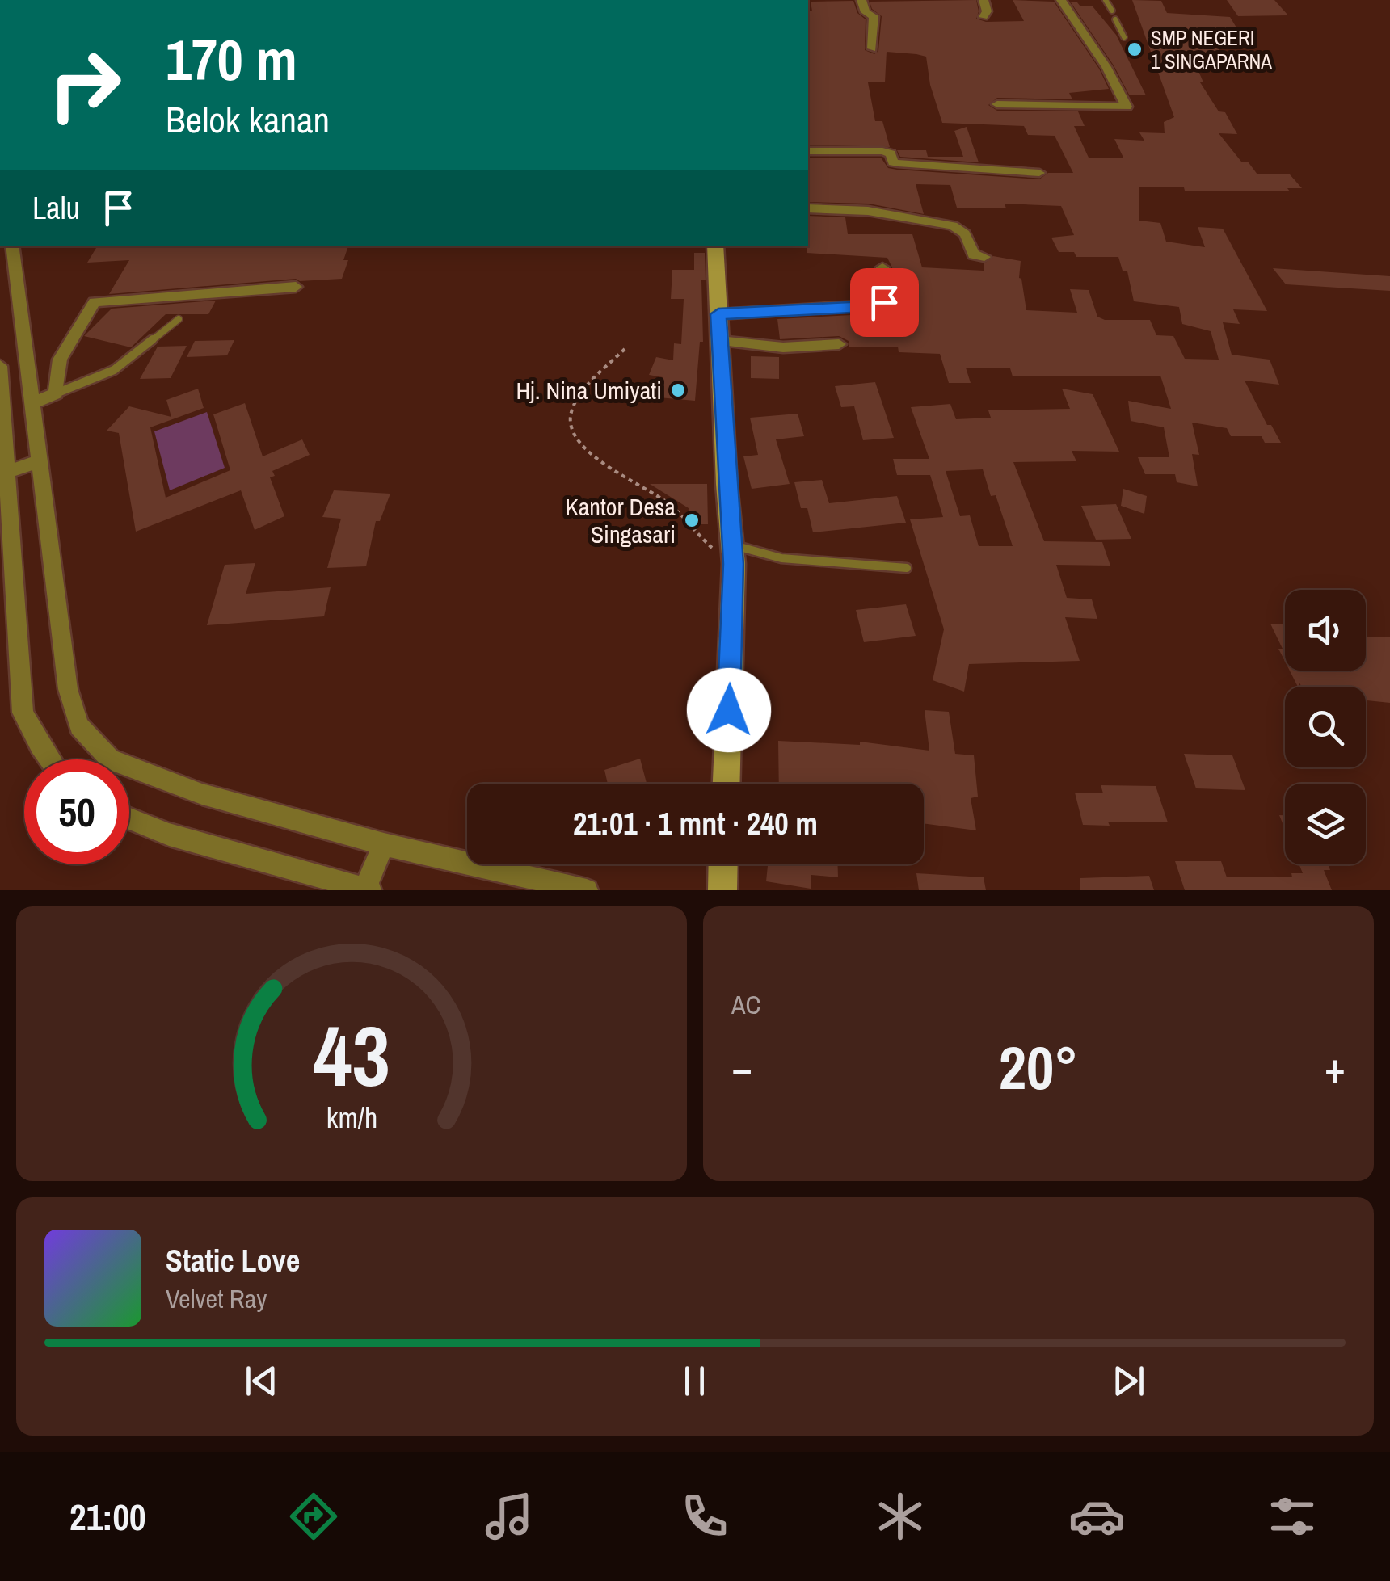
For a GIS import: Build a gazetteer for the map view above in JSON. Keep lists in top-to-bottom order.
{
  "places": ["SMP NEGERI 1 SINGAPARNA", "Hj. Nina Umiyati", "Kantor Desa Singasari"],
  "page": {
    "turn": ["170 m", "Belok kanan"],
    "then": "Lalu",
    "limit": "50",
    "trip": "21:01 · 1 mnt · 240 m",
    "tile": "AC",
    "heat": ["−", "20°", "+"],
    "song": ["Static Love", "Velvet Ray"],
    "tabs": "21:00",
    "gauge": ["43", "km/h"]
  }
}
